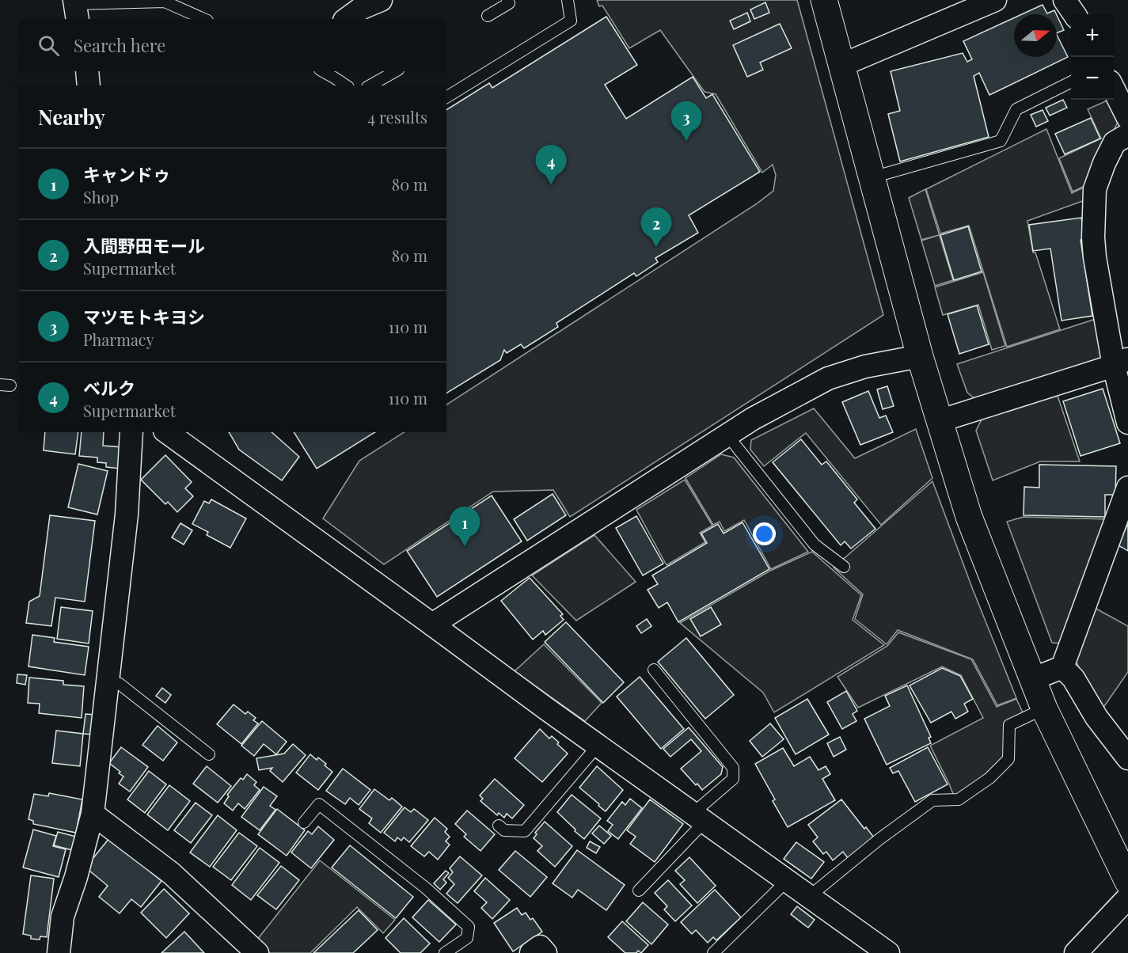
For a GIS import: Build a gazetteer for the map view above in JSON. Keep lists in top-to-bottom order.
{
  "north": "right",
  "page": {
    "map_buttons": ["+", "−"],
    "search": "Search here",
    "heading": ["Nearby", "4 results"],
    "pins": [
      "3",
      "4",
      "2",
      "1"
    ],
    "list": [
      {
        "mark": "1",
        "name": "キャンドゥ",
        "note": "Shop",
        "value": "80 m"
      },
      {
        "mark": "2",
        "name": "入間野田モール",
        "note": "Supermarket",
        "value": "80 m"
      },
      {
        "mark": "3",
        "name": "マツモトキヨシ",
        "note": "Pharmacy",
        "value": "110 m"
      },
      {
        "mark": "4",
        "name": "ベルク",
        "note": "Supermarket",
        "value": "110 m"
      }
    ]
  }
}
